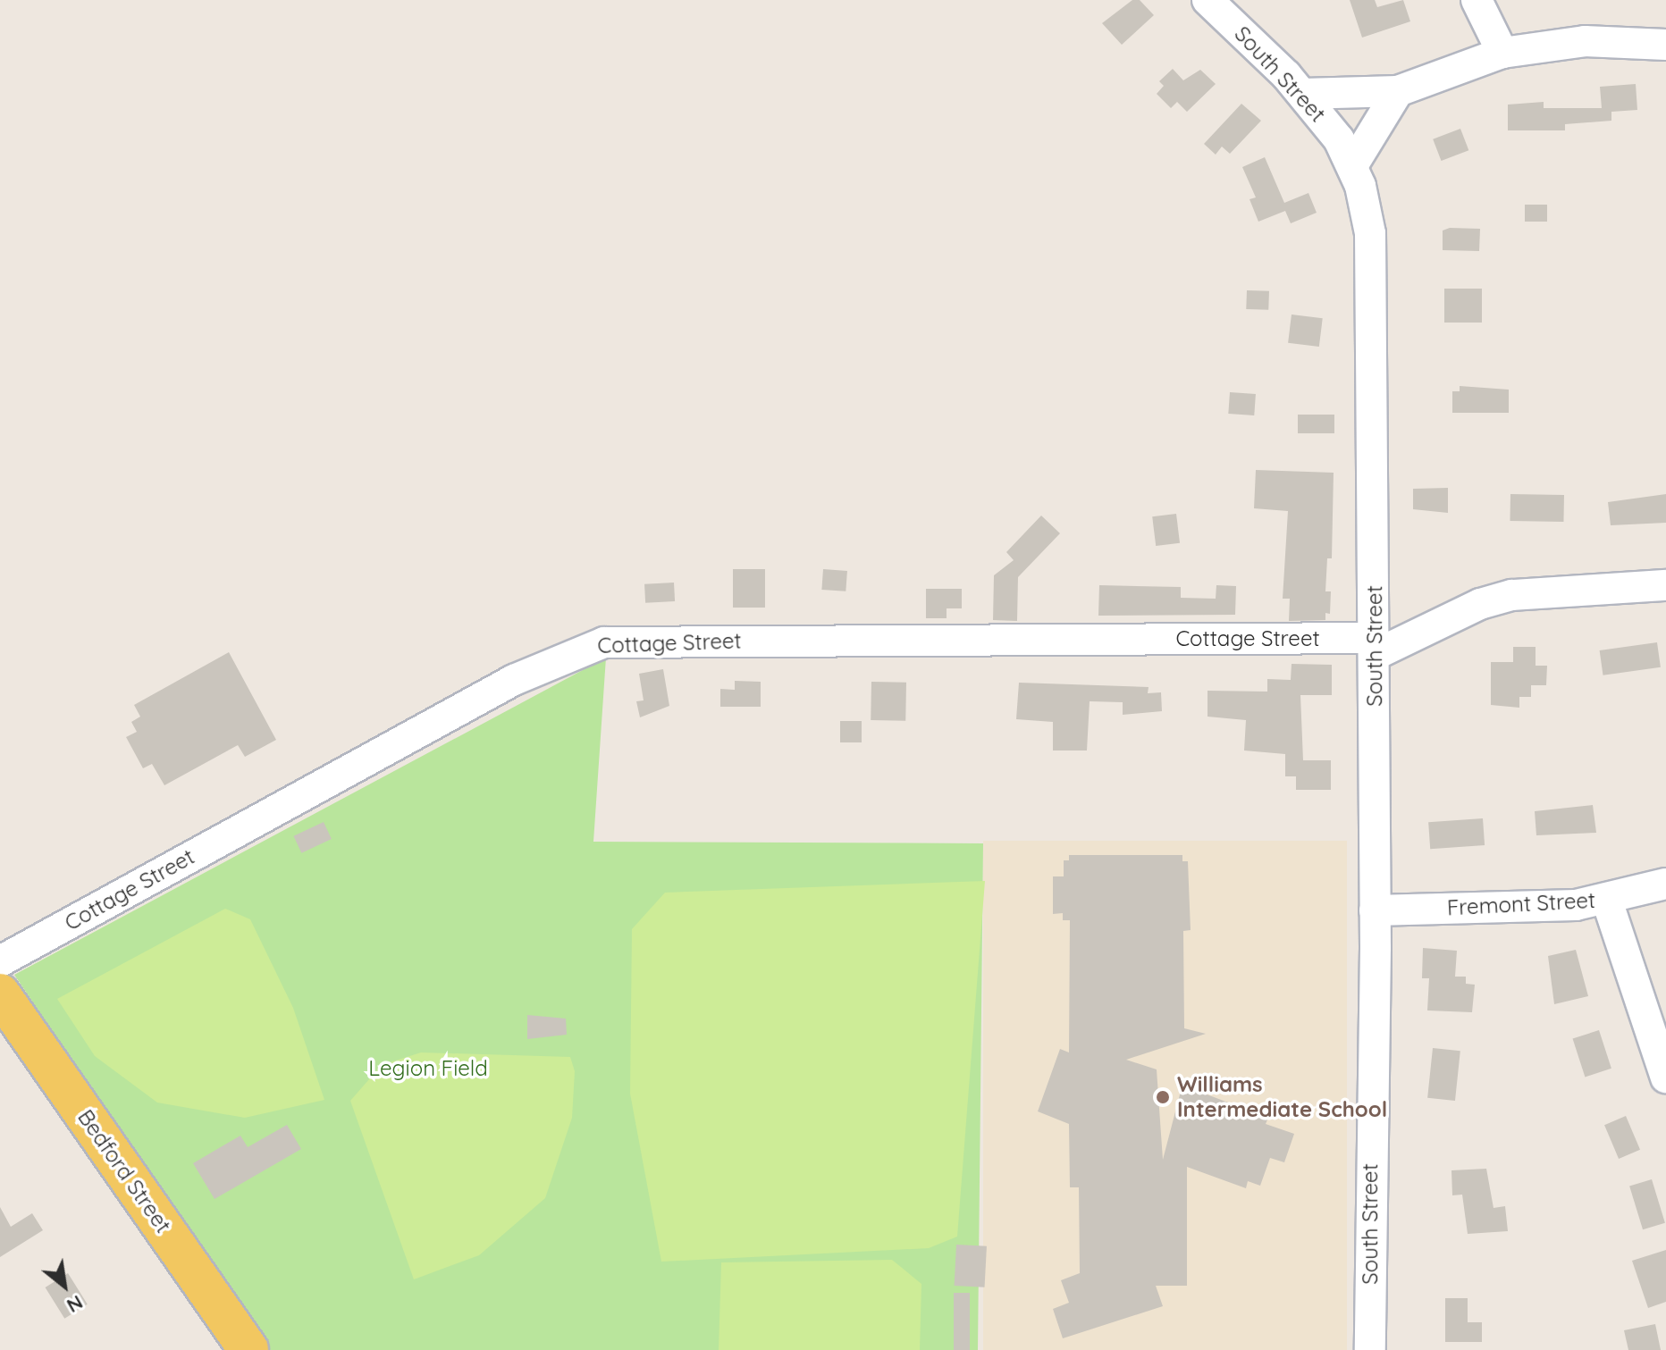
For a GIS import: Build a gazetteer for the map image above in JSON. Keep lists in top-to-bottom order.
{
  "streets": {
    "main road": ["Bedford Street"],
    "street": ["South Street", "Cottage Street", "Fremont Street"]
  },
  "crossings": [
    ["South Street", "Cottage Street"],
    ["South Street", "Fremont Street"]
  ],
  "parks": ["Legion Field"],
  "places": ["Williams Intermediate School"],
  "north": "bottom right"
}
